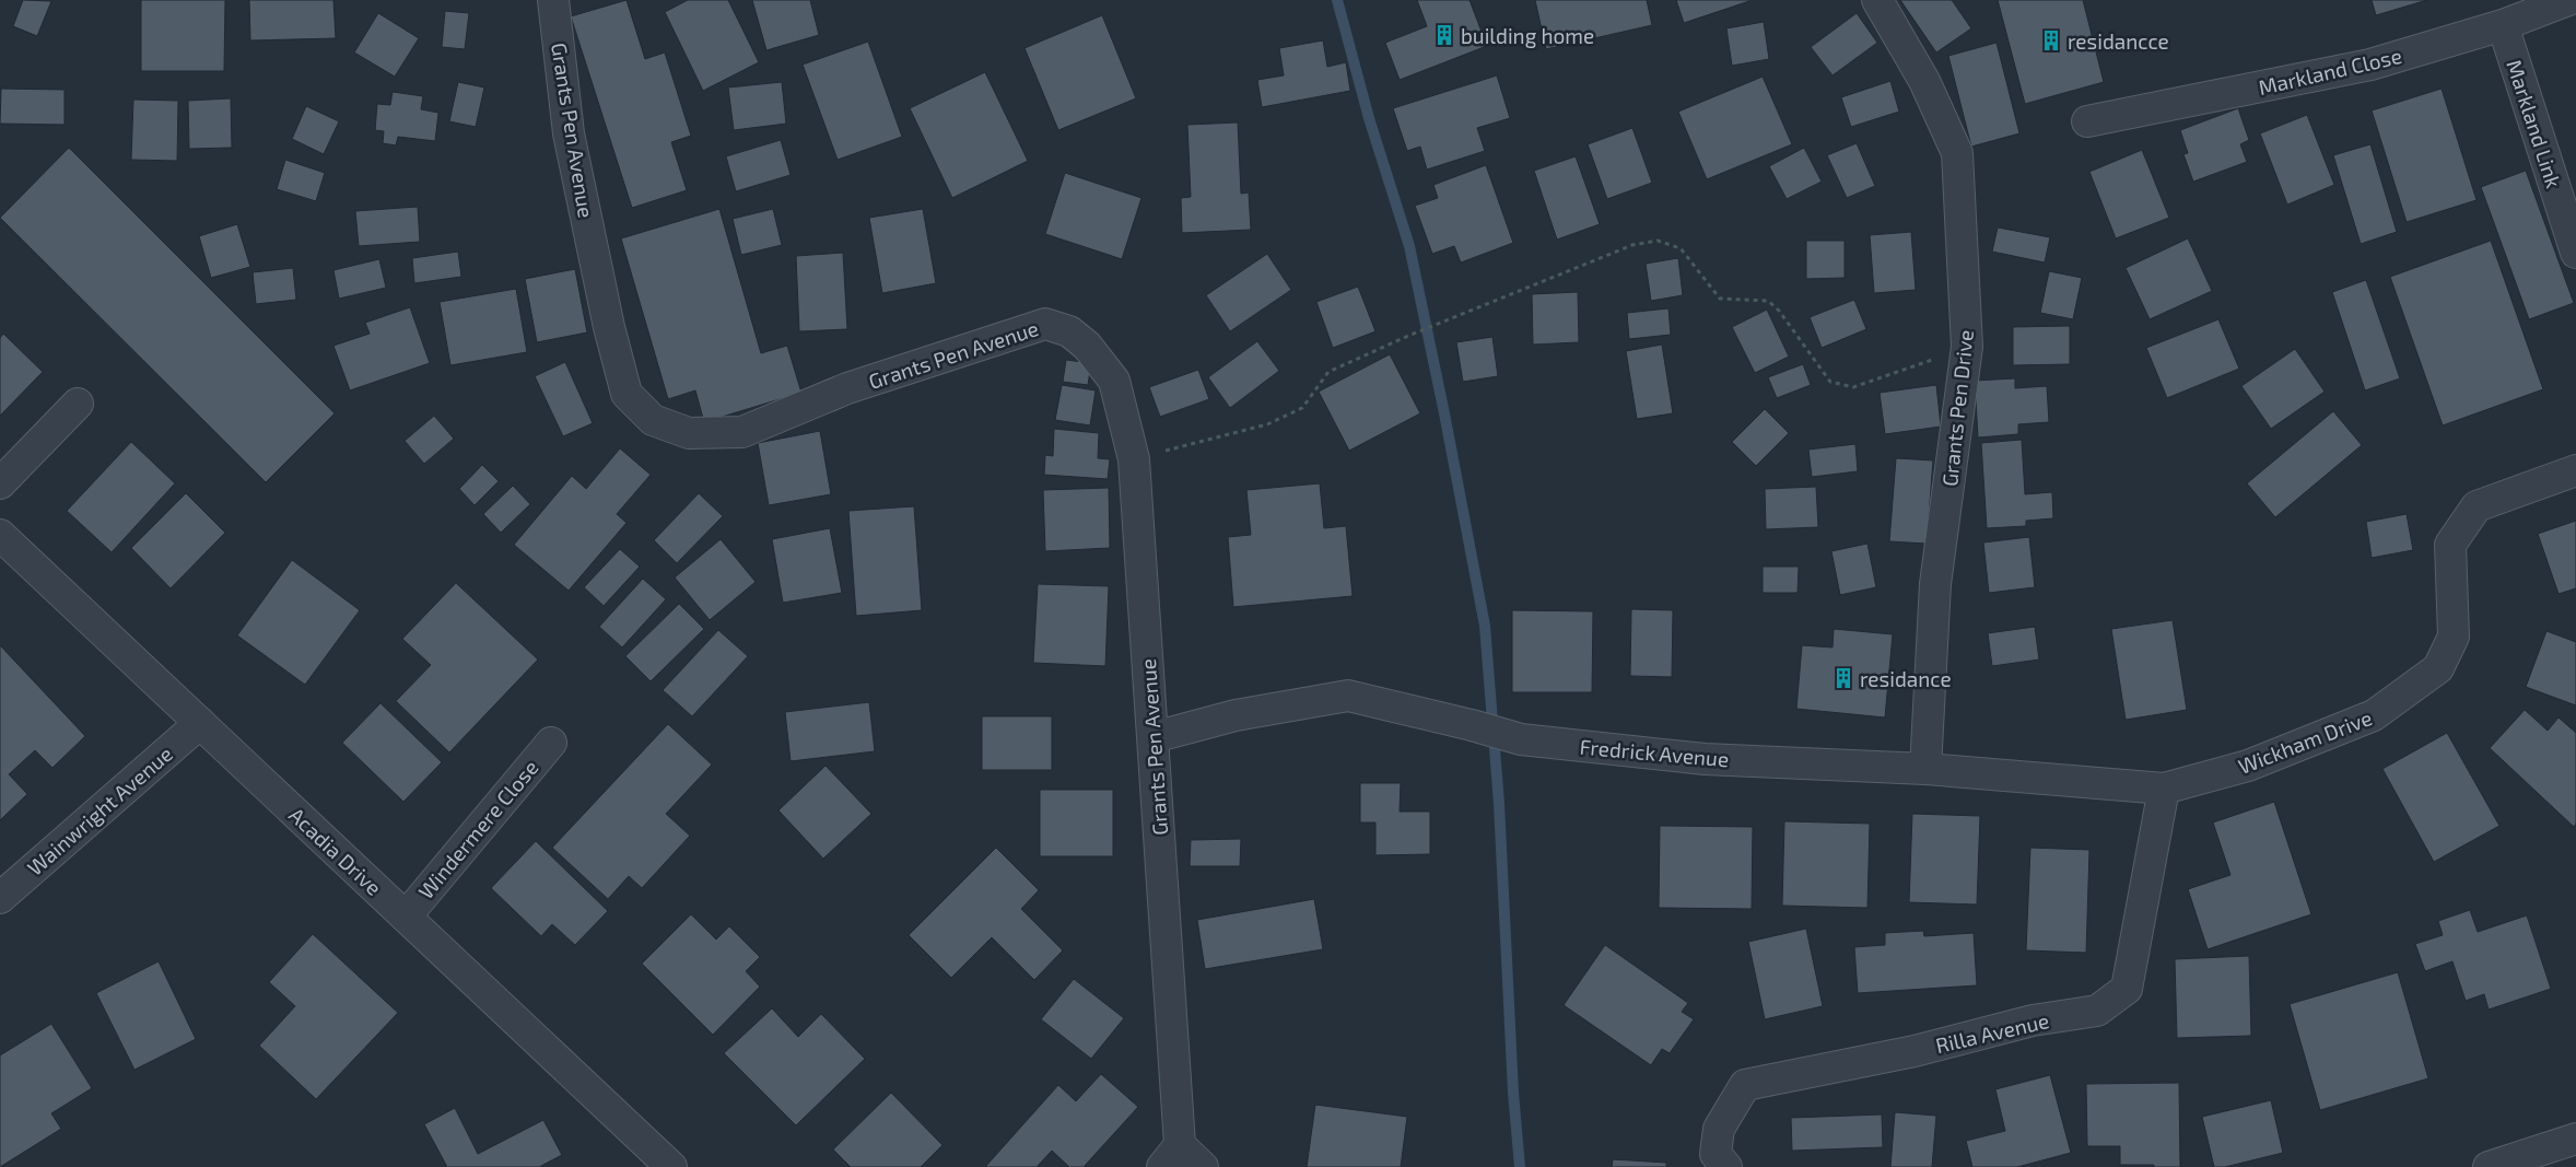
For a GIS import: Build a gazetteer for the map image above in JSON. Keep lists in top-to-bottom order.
{
  "streets": {
    "street": [
      "Markland Close",
      "Markland Link",
      "Grants Pen Avenue",
      "Grants Pen Drive",
      "Wickham Drive",
      "Fredrick Avenue",
      "Wainwright Avenue",
      "Windermere Close",
      "Acadia Drive",
      "Rilla Avenue"
    ]
  },
  "crossings": [
    ["Markland Close", "Markland Link"],
    ["Grants Pen Avenue", "Fredrick Avenue"],
    ["Grants Pen Drive", "Fredrick Avenue"],
    ["Wickham Drive", "Fredrick Avenue"],
    ["Wickham Drive", "Rilla Avenue"],
    ["Fredrick Avenue", "Rilla Avenue"],
    ["Wainwright Avenue", "Acadia Drive"],
    ["Windermere Close", "Acadia Drive"]
  ],
  "places": {
    "building": ["building home", "residancce", "residance"]
  }
}
